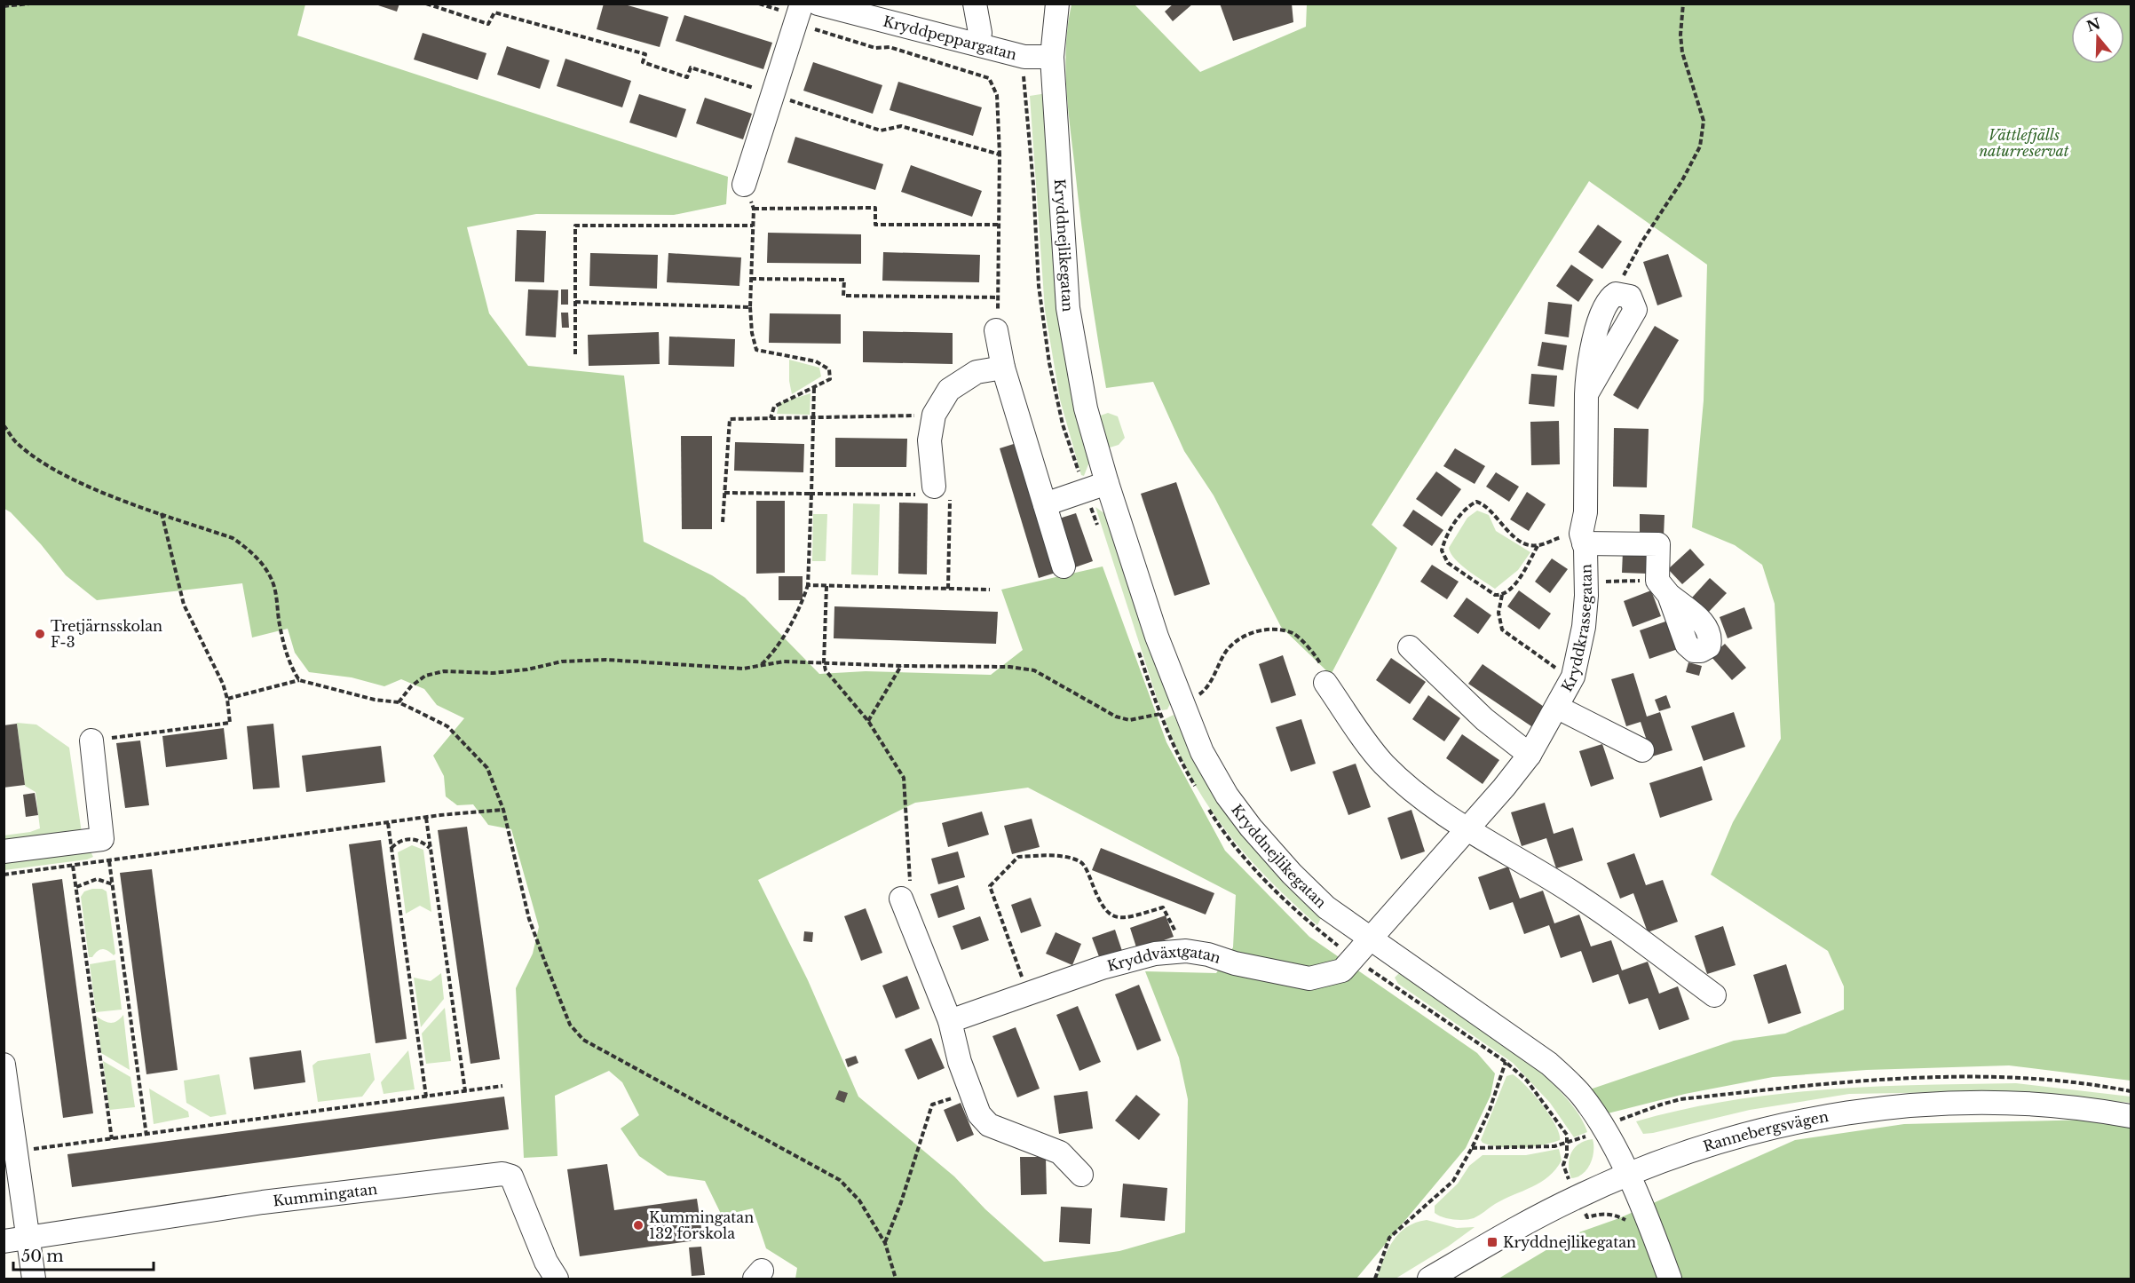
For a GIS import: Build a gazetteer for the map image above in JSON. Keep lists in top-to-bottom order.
{
  "streets": {
    "street": [
      "Kryddpeppargatan",
      "Kryddnejlikegatan",
      "Kryddkrassegatan",
      "Kryddväxtgatan",
      "Rannebergsvägen",
      "Kummingatan"
    ]
  },
  "crossings": [
    ["Kryddpeppargatan", "Kryddnejlikegatan"],
    ["Kryddnejlikegatan", "Kryddkrassegatan"],
    ["Kryddnejlikegatan", "Kryddväxtgatan"],
    ["Kryddnejlikegatan", "Rannebergsvägen"],
    ["Kryddkrassegatan", "Kryddväxtgatan"]
  ],
  "parks": ["Vättlefjälls naturreservat"],
  "places": {
    "other": ["Tretjärnsskolan F-3", "Kummingatan 132 förskola"],
    "transit": ["Kryddnejlikegatan"]
  },
  "scale_bar": "50 m",
  "north": "top"
}
